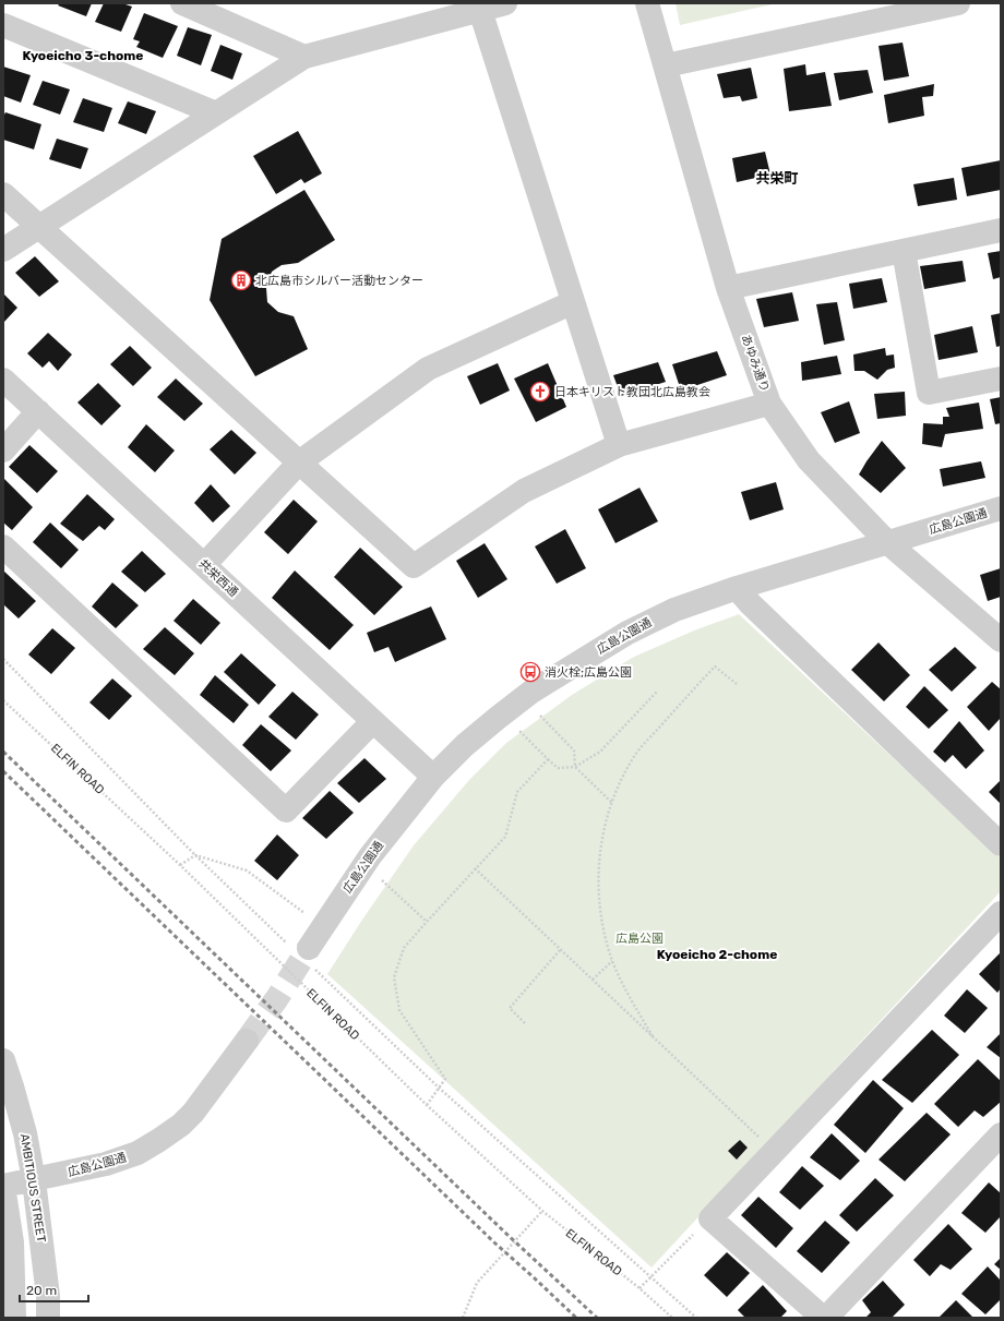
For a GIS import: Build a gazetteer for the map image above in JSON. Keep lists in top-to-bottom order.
{
  "streets": {
    "street": [
      "あゆみ通り",
      "広島公園通",
      "共栄西通",
      "AMBITIOUS STREET"
    ],
    "path": ["ELFIN ROAD"]
  },
  "crossings": [
    ["あゆみ通り", "広島公園通"],
    ["広島公園通", "共栄西通"],
    ["広島公園通", "AMBITIOUS STREET"]
  ],
  "districts": ["Kyoeicho 3-chome", "共栄町", "Kyoeicho 2-chome"],
  "parks": ["広島公園"],
  "places": {
    "building": ["北広島市シルバー活動センター"],
    "church": ["日本キリスト教団北広島教会"],
    "bus stop": ["消火栓;広島公園"]
  },
  "scale_bar": "20 m"
}
